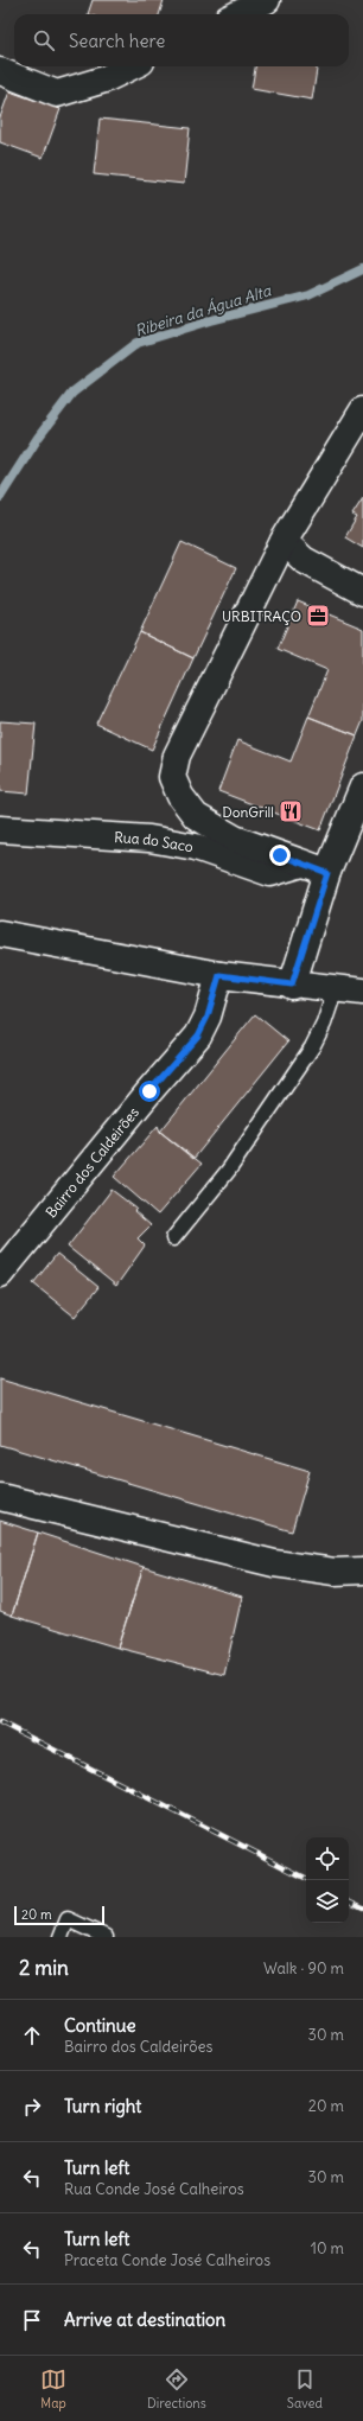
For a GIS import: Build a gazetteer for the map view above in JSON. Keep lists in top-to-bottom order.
{
  "streets": {
    "street": ["Rua do Saco", "Bairro dos Caldeirões"]
  },
  "water": ["Ribeira da Água Alta"],
  "places": {
    "office": ["URBITRAÇO"],
    "restaurant": ["DonGrill"]
  },
  "scale_bar": "20 m",
  "page": {
    "search": "Search here",
    "scale": "20 m",
    "heading": ["2 min", "Walk · 90 m"],
    "list": [
      ["Continue", "Bairro dos Caldeirões", "30 m"],
      ["Turn right", "20 m"],
      ["Turn left", "Rua Conde José Calheiros", "30 m"],
      ["Turn left", "Praceta Conde José Calheiros", "10 m"],
      "Arrive at destination"
    ],
    "nav": ["Map", "Directions", "Saved"]
  }
}
